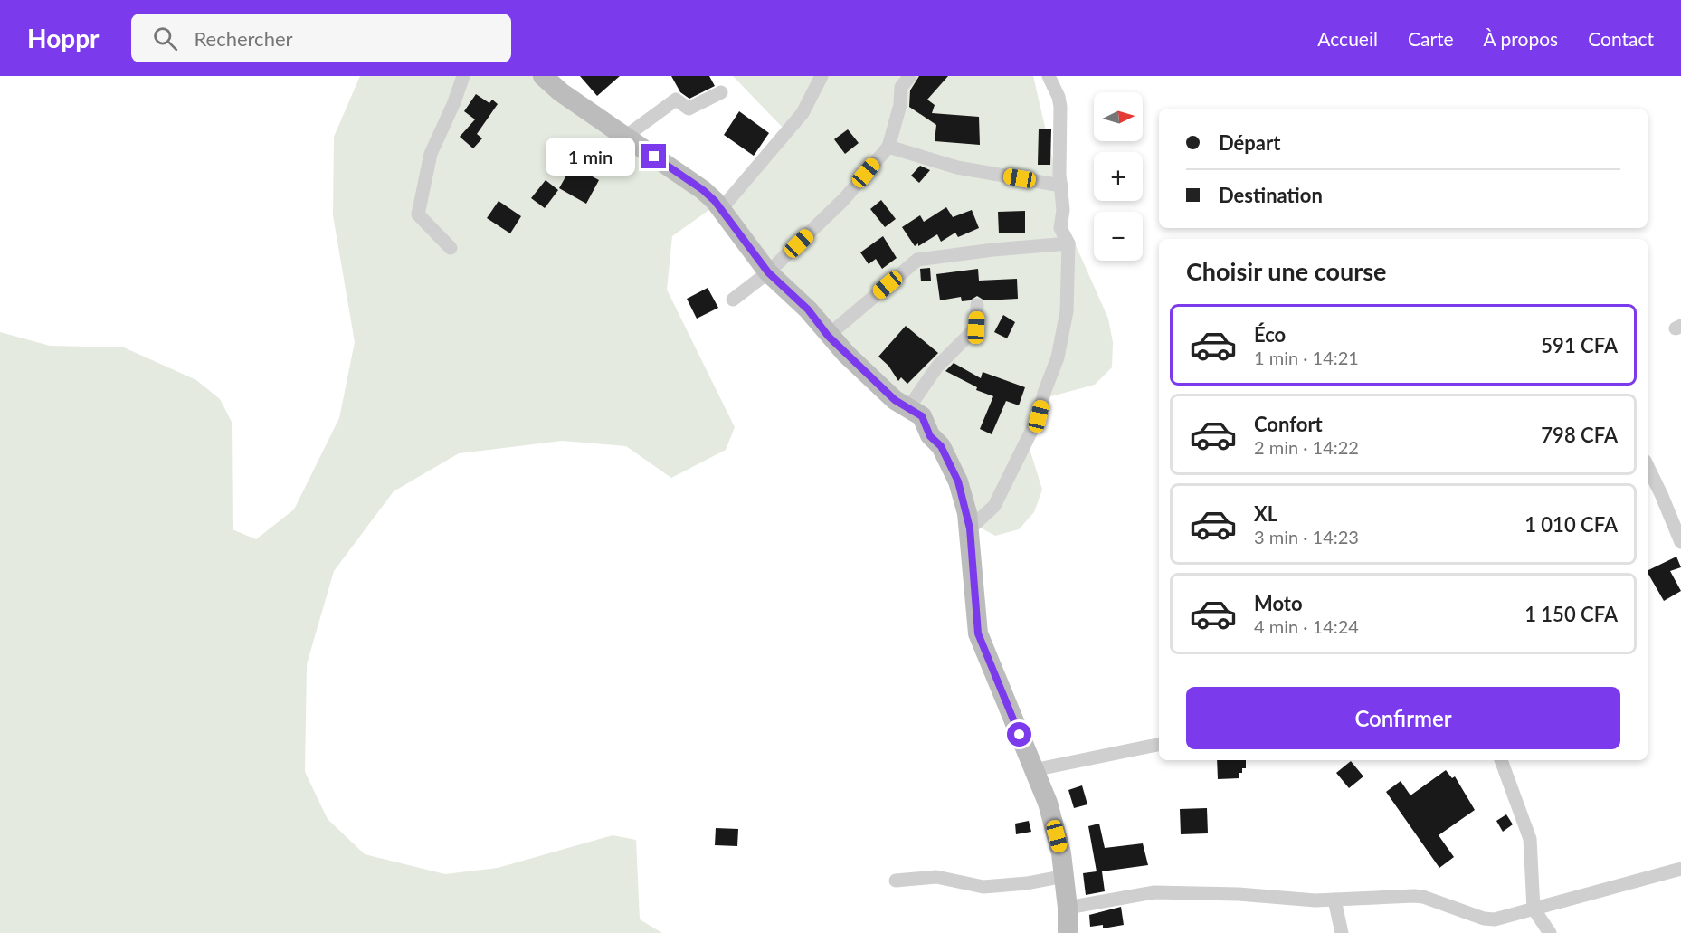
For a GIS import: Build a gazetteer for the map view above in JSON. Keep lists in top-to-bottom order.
{
  "north": "right",
  "page": {
    "header": "Hoppr",
    "search": "Rechercher",
    "nav": [
      "Accueil",
      "Carte",
      "À propos",
      "Contact"
    ],
    "map_buttons": ["+", "−"],
    "banner": ["Départ", "Destination"],
    "bubble": "1 min",
    "heading": "Choisir une course",
    "list": [
      {
        "name": "Éco",
        "note": "1 min · 14:21",
        "value": "591 CFA"
      },
      {
        "name": "Confort",
        "note": "2 min · 14:22",
        "value": "798 CFA"
      },
      {
        "name": "XL",
        "note": "3 min · 14:23",
        "value": "1 010 CFA"
      },
      {
        "name": "Moto",
        "note": "4 min · 14:24",
        "value": "1 150 CFA"
      }
    ],
    "buttons": "Confirmer"
  }
}
